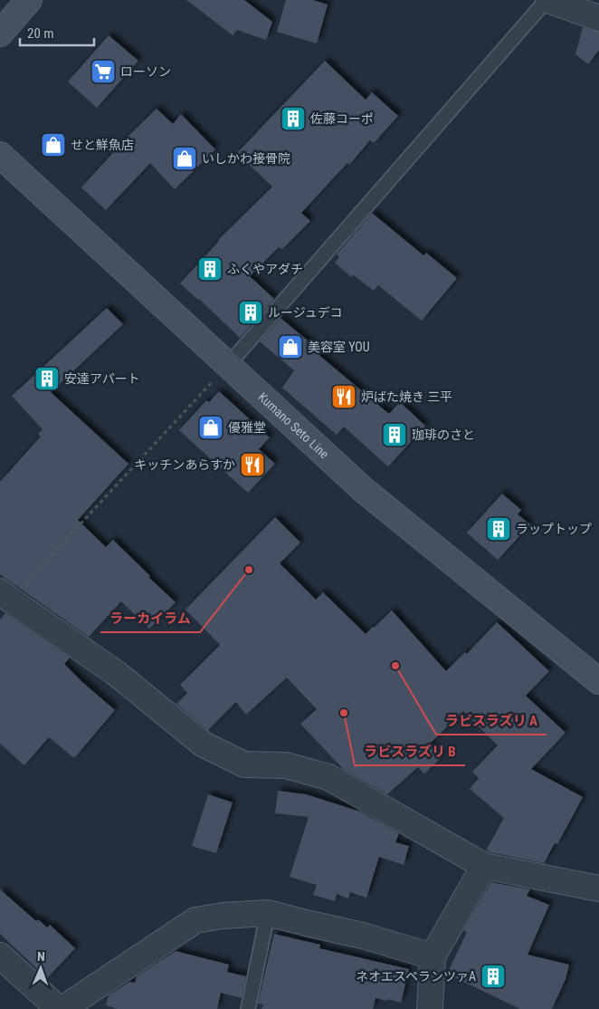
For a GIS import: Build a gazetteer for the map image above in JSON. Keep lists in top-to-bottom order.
{
  "streets": {
    "main road": ["Kumano Seto Line"]
  },
  "places": {
    "supermarket": ["ローソン"],
    "building": [
      "佐藤コーポ",
      "ふくやアダチ",
      "ルージュデコ",
      "安達アパート",
      "珈琲のさと",
      "ラップトップ",
      "ネオエスペランツァA"
    ],
    "shop": [
      "せと鮮魚店",
      "いしかわ接骨院",
      "美容室 YOU",
      "優雅堂"
    ],
    "restaurant": ["炉ばた焼き 三平", "キッチンあらすか"],
    "other": ["ラーカイラム", "ラビスラズリ A", "ラビスラズリ B"]
  },
  "scale_bar": "20 m",
  "north": "top"
}
